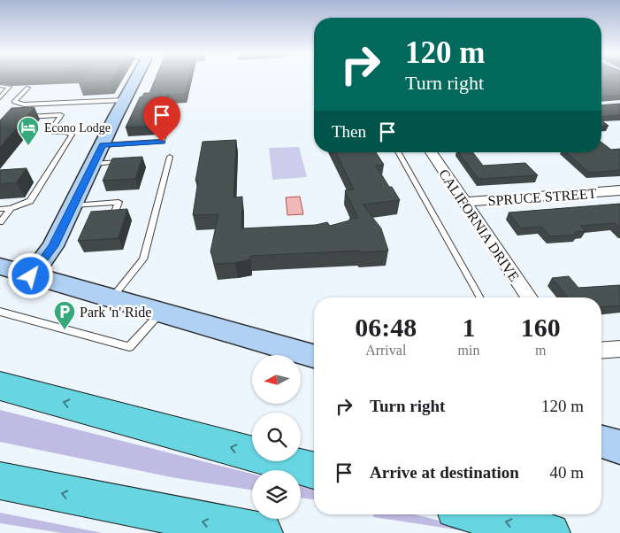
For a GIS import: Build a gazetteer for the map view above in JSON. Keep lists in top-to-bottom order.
{
  "streets": {
    "street": ["SPRUCE STREET", "CALIFORNIA DRIVE"]
  },
  "crossings": [
    ["SPRUCE STREET", "CALIFORNIA DRIVE"]
  ],
  "places": {
    "hotel": ["Econo Lodge"],
    "parking": ["Park 'n' Ride"]
  },
  "north": "left",
  "page": {
    "turn": ["120 m", "Turn right"],
    "then": "Then",
    "eta": [
      "06:48",
      "Arrival",
      "1",
      "min",
      "160",
      "m"
    ],
    "list": [
      {
        "name": "Turn right",
        "value": "120 m"
      },
      {
        "name": "Arrive at destination",
        "value": "40 m"
      }
    ]
  }
}
